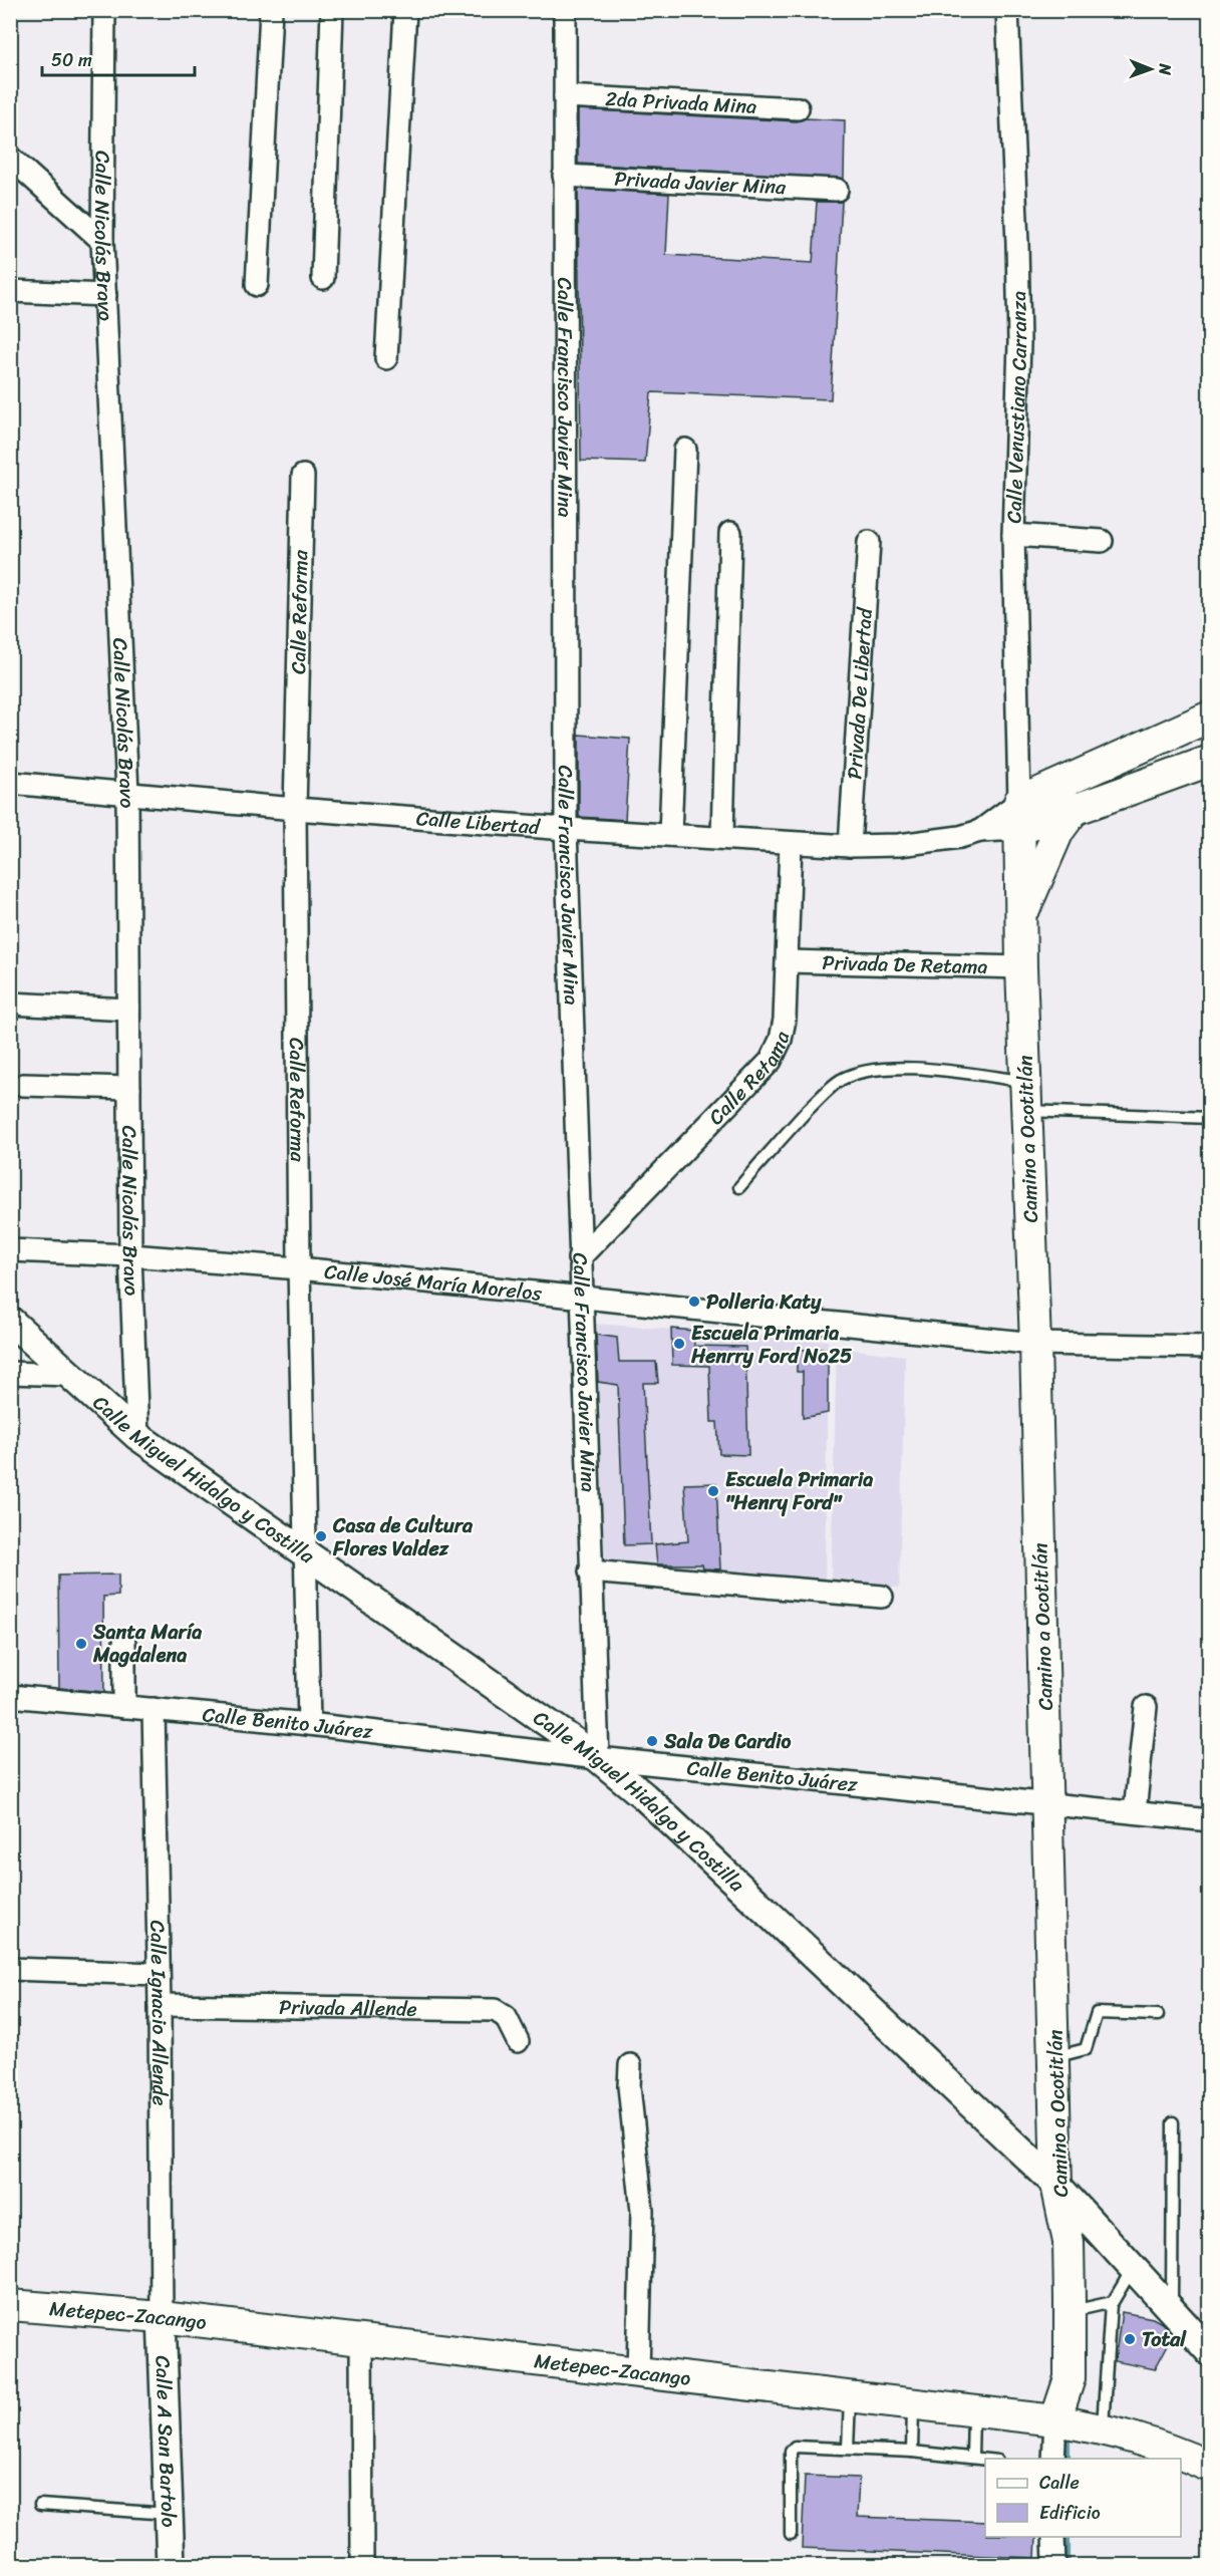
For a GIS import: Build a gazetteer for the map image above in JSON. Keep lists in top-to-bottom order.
{
  "streets": {
    "main road": ["Camino a Ocotitlán", "Metepec-Zacango"],
    "street": [
      "2da Privada Mina",
      "Privada Javier Mina",
      "Calle Nicolás Bravo",
      "Calle Francisco Javier Mina",
      "Calle Venustiano Carranza",
      "Calle Reforma",
      "Privada De Libertad",
      "Calle Libertad",
      "Privada De Retama",
      "Calle Retama",
      "Calle José María Morelos",
      "Calle Miguel Hidalgo y Costilla",
      "Calle Benito Juárez",
      "Privada Allende",
      "Calle Ignacio Allende",
      "Calle A San Bartolo"
    ]
  },
  "crossings": [
    ["2da Privada Mina", "Calle Francisco Javier Mina"],
    ["Privada Javier Mina", "Calle Francisco Javier Mina"],
    ["Calle Nicolás Bravo", "Calle Libertad"],
    ["Calle Nicolás Bravo", "Calle José María Morelos"],
    ["Calle Nicolás Bravo", "Calle Miguel Hidalgo y Costilla"],
    ["Calle Francisco Javier Mina", "Calle Libertad"],
    ["Calle Francisco Javier Mina", "Calle Retama"],
    ["Calle Francisco Javier Mina", "Calle José María Morelos"],
    ["Calle Francisco Javier Mina", "Calle Miguel Hidalgo y Costilla"],
    ["Calle Francisco Javier Mina", "Calle Benito Juárez"],
    ["Calle Venustiano Carranza", "Calle Libertad"],
    ["Calle Venustiano Carranza", "Camino a Ocotitlán"],
    ["Calle Reforma", "Calle Libertad"],
    ["Calle Reforma", "Calle José María Morelos"],
    ["Calle Reforma", "Calle Miguel Hidalgo y Costilla"],
    ["Calle Reforma", "Calle Benito Juárez"],
    ["Privada De Libertad", "Calle Libertad"],
    ["Calle Libertad", "Calle Retama"],
    ["Calle Libertad", "Camino a Ocotitlán"],
    ["Privada De Retama", "Calle Retama"],
    ["Privada De Retama", "Camino a Ocotitlán"],
    ["Camino a Ocotitlán", "Calle José María Morelos"],
    ["Camino a Ocotitlán", "Calle Miguel Hidalgo y Costilla"],
    ["Camino a Ocotitlán", "Calle Benito Juárez"],
    ["Camino a Ocotitlán", "Metepec-Zacango"],
    ["Calle Miguel Hidalgo y Costilla", "Calle Benito Juárez"],
    ["Calle Benito Juárez", "Calle Ignacio Allende"],
    ["Privada Allende", "Calle Ignacio Allende"],
    ["Calle Ignacio Allende", "Metepec-Zacango"],
    ["Calle Ignacio Allende", "Calle A San Bartolo"],
    ["Metepec-Zacango", "Calle A San Bartolo"]
  ],
  "places": [
    "Polleria Katy",
    "Escuela Primaria Henrry Ford No25",
    "Escuela Primaria \"Henry Ford\"",
    "Casa de Cultura Flores Valdez",
    "Santa María Magdalena",
    "Sala De Cardio",
    "Total"
  ],
  "legend": ["Calle", "Edificio"],
  "scale_bar": "50 m",
  "north": "right"
}
